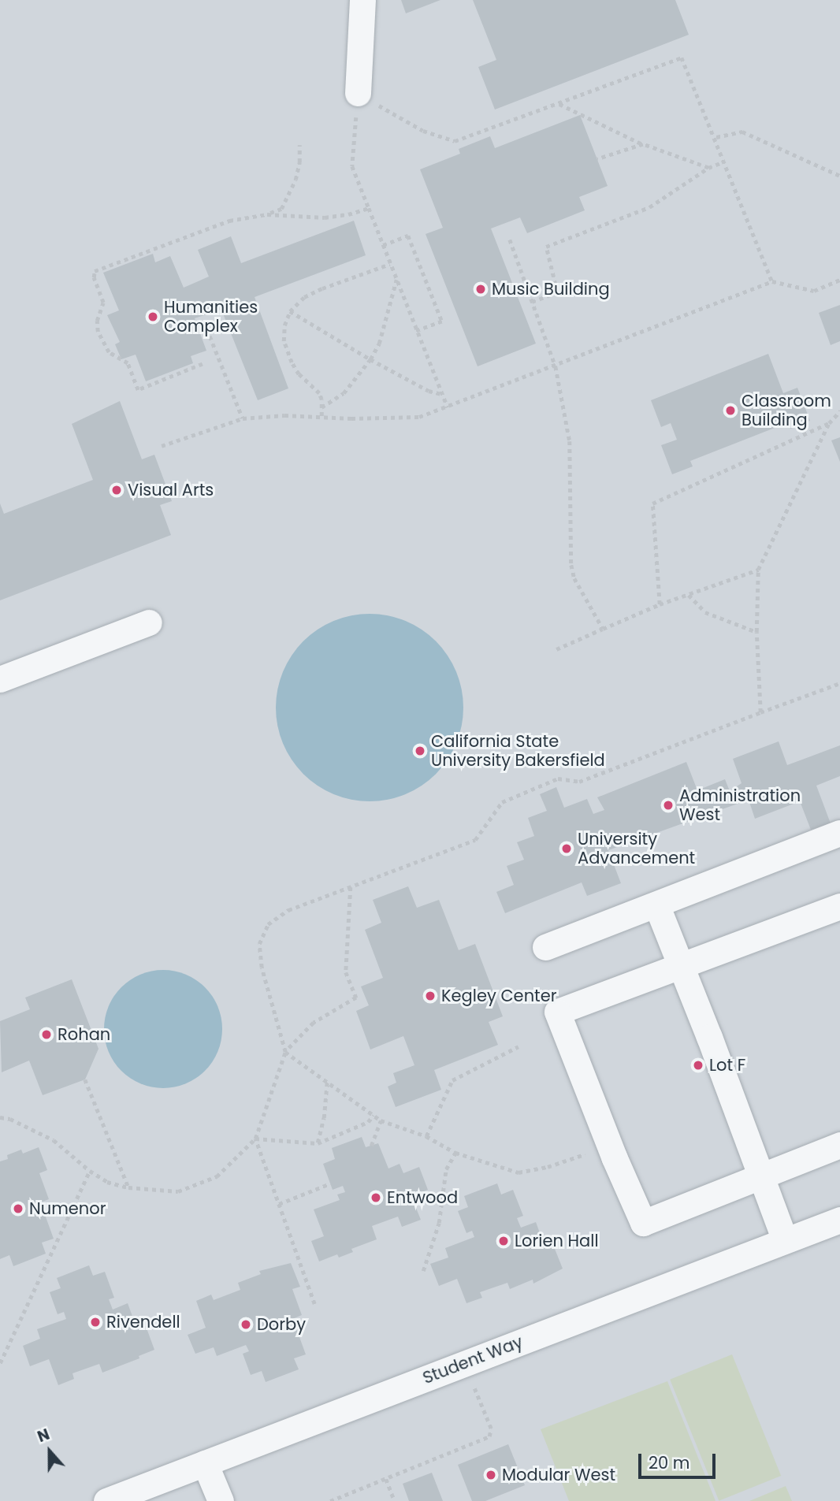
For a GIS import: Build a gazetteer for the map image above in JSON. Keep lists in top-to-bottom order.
{
  "streets": {
    "street": ["Student Way"]
  },
  "places": [
    "Music Building",
    "Humanities Complex",
    "Classroom Building",
    "Visual Arts",
    "California State University Bakersfield",
    "Administration West",
    "University Advancement",
    "Kegley Center",
    "Rohan",
    "Lot F",
    "Entwood",
    "Numenor",
    "Lorien Hall",
    "Rivendell",
    "Dorby",
    "Modular West"
  ],
  "scale_bar": "20 m",
  "north": "top"
}
